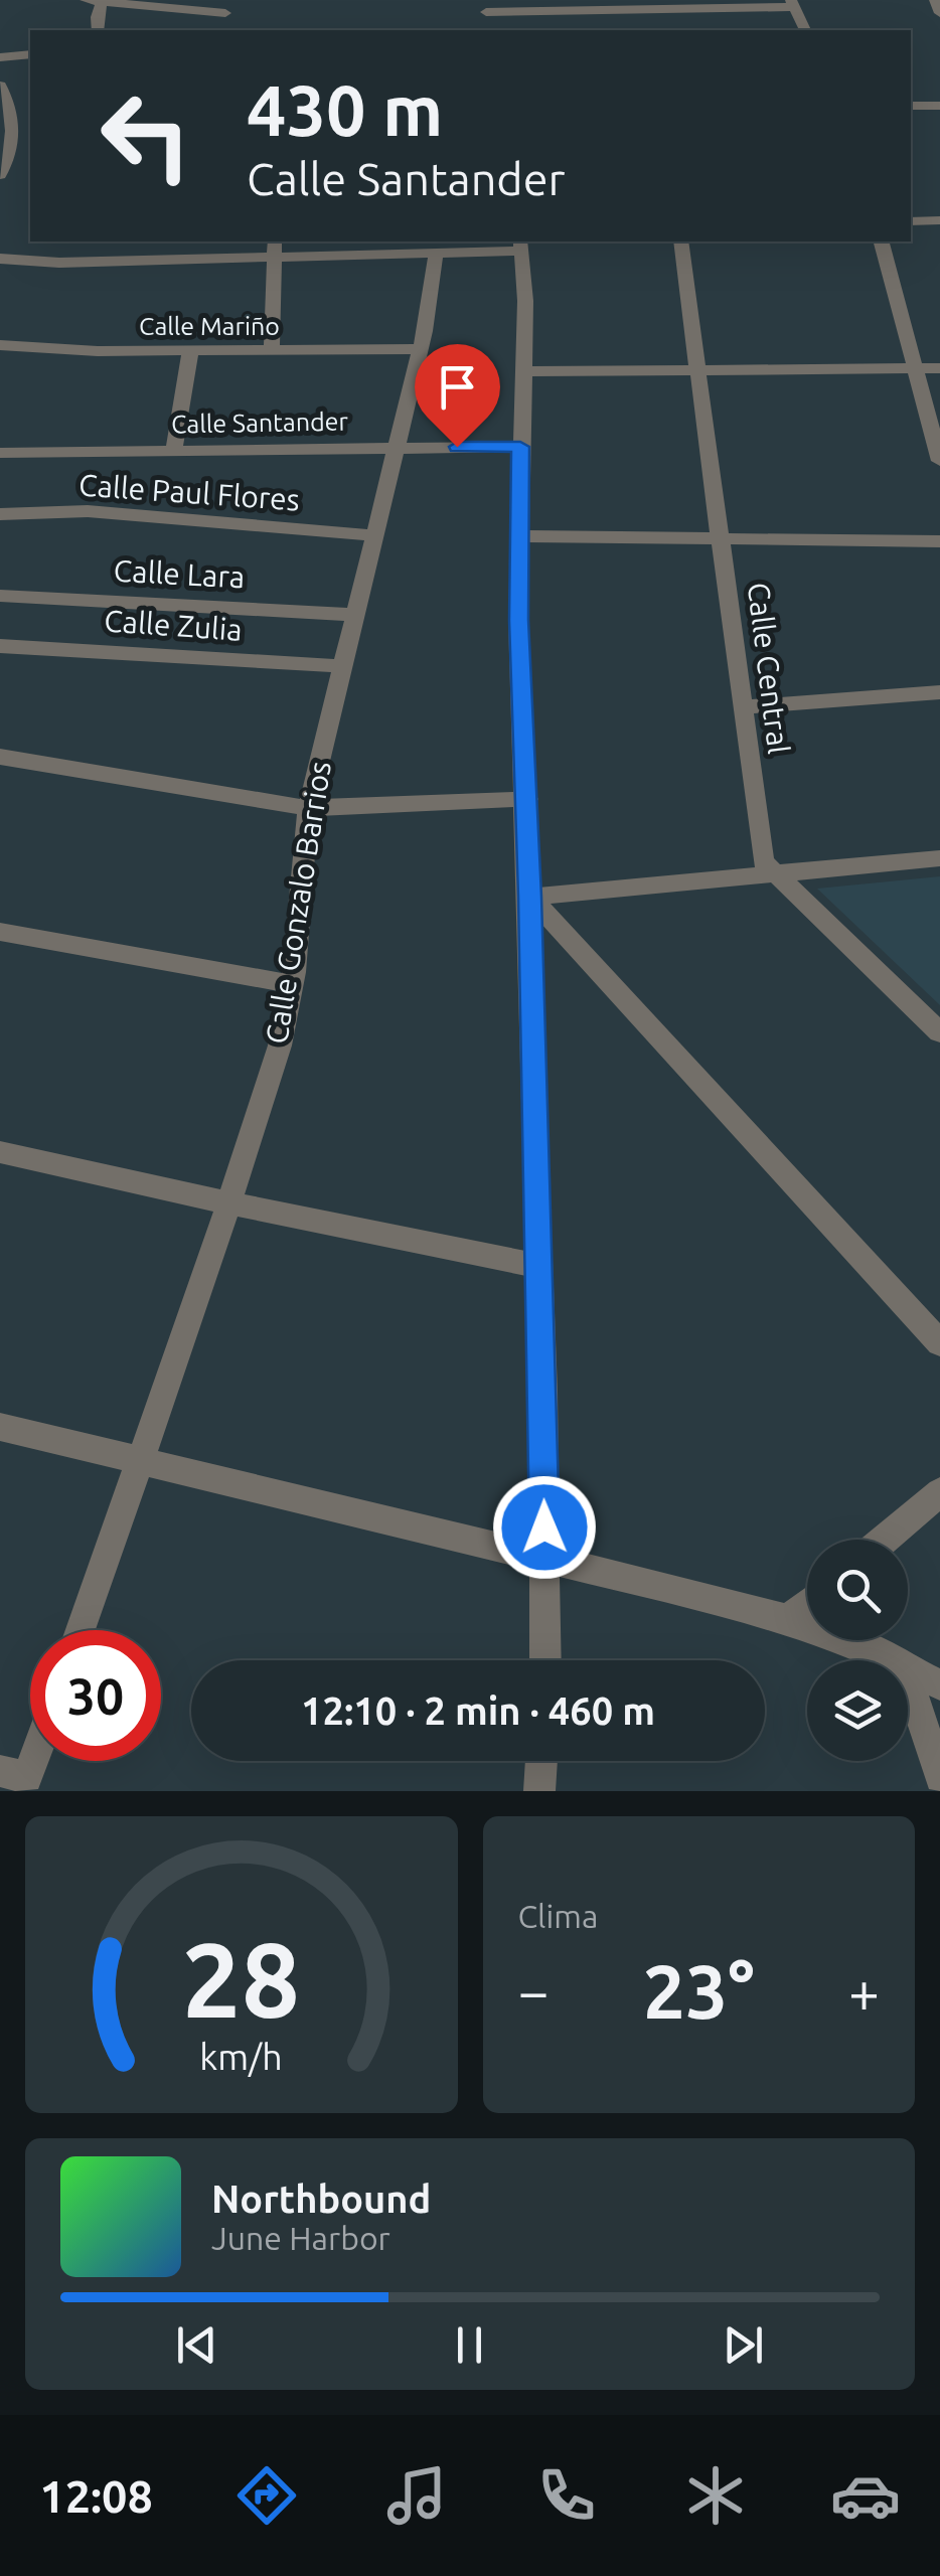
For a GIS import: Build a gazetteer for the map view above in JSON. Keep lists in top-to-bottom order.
{
  "streets": {
    "street": [
      "Calle Mariño",
      "Calle Santander",
      "Calle Paul Flores",
      "Calle Lara",
      "Calle Zulia",
      "Calle Central",
      "Calle Gonzalo Barrios"
    ]
  },
  "crossings": [
    ["Calle Mariño", "Calle Gonzalo Barrios"],
    ["Calle Santander", "Calle Gonzalo Barrios"],
    ["Calle Paul Flores", "Calle Gonzalo Barrios"],
    ["Calle Lara", "Calle Gonzalo Barrios"],
    ["Calle Zulia", "Calle Gonzalo Barrios"]
  ],
  "page": {
    "turn": ["430 m", "Calle Santander"],
    "limit": "30",
    "trip": "12:10 · 2 min · 460 m",
    "tile": "Clima",
    "heat": ["−", "23°", "+"],
    "song": ["Northbound", "June Harbor"],
    "tabs": "12:08",
    "gauge": ["28", "km/h"]
  }
}
